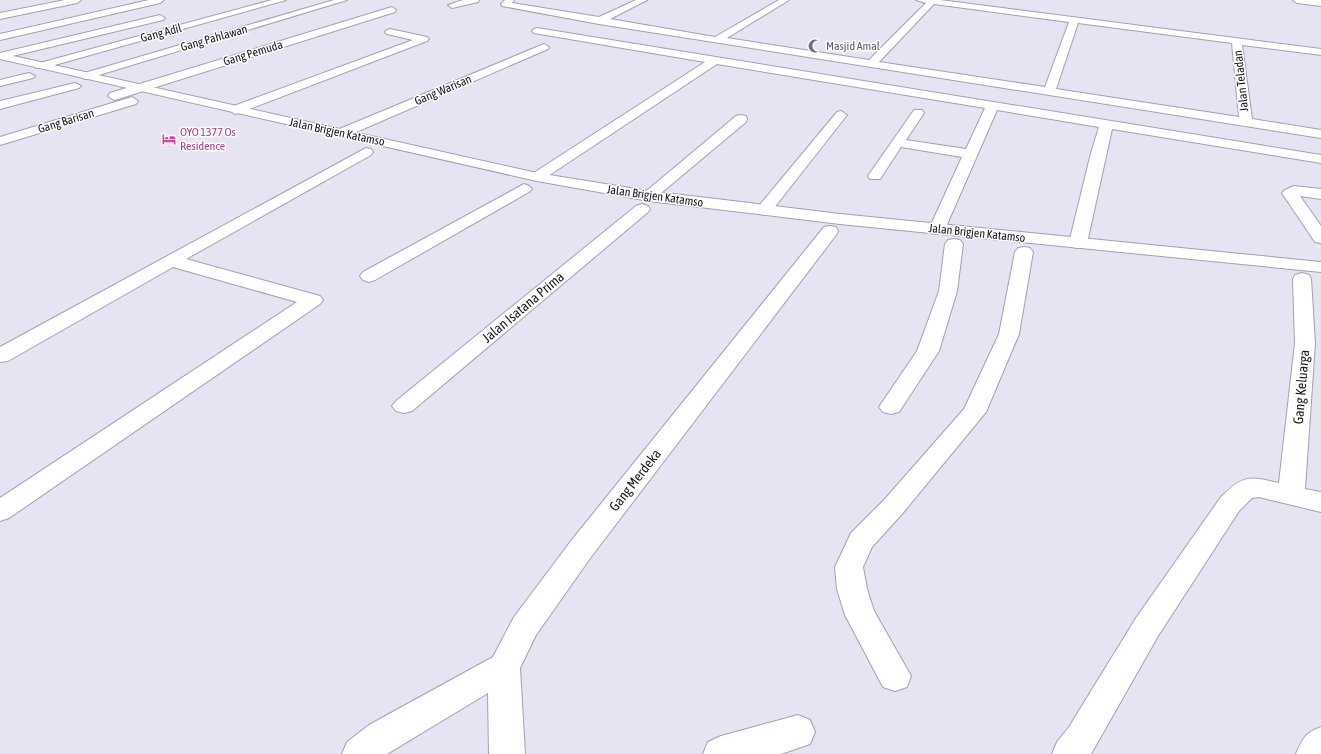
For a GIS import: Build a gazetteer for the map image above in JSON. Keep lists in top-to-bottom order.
{
  "streets": {
    "street": [
      "Gang Adil",
      "Gang Pahlawan",
      "Gang Pemuda",
      "Jalan Teladan",
      "Gang Warisan",
      "Gang Barisan",
      "Jalan Brigjen Katamso",
      "Jalan Isatana Prima",
      "Gang Keluarga",
      "Gang Merdeka"
    ]
  },
  "crossings": [
    ["Gang Adil", "Jalan Brigjen Katamso"],
    ["Gang Pahlawan", "Jalan Brigjen Katamso"],
    ["Gang Pemuda", "Gang Barisan"],
    ["Gang Pemuda", "Jalan Brigjen Katamso"],
    ["Gang Warisan", "Jalan Brigjen Katamso"],
    ["Gang Barisan", "Jalan Brigjen Katamso"],
    ["Jalan Brigjen Katamso", "Jalan Isatana Prima"],
    ["Jalan Brigjen Katamso", "Gang Merdeka"]
  ],
  "places": {
    "mosque": ["Masjid Amal"],
    "hotel": ["OYO 1377 Os Residence"]
  }
}
